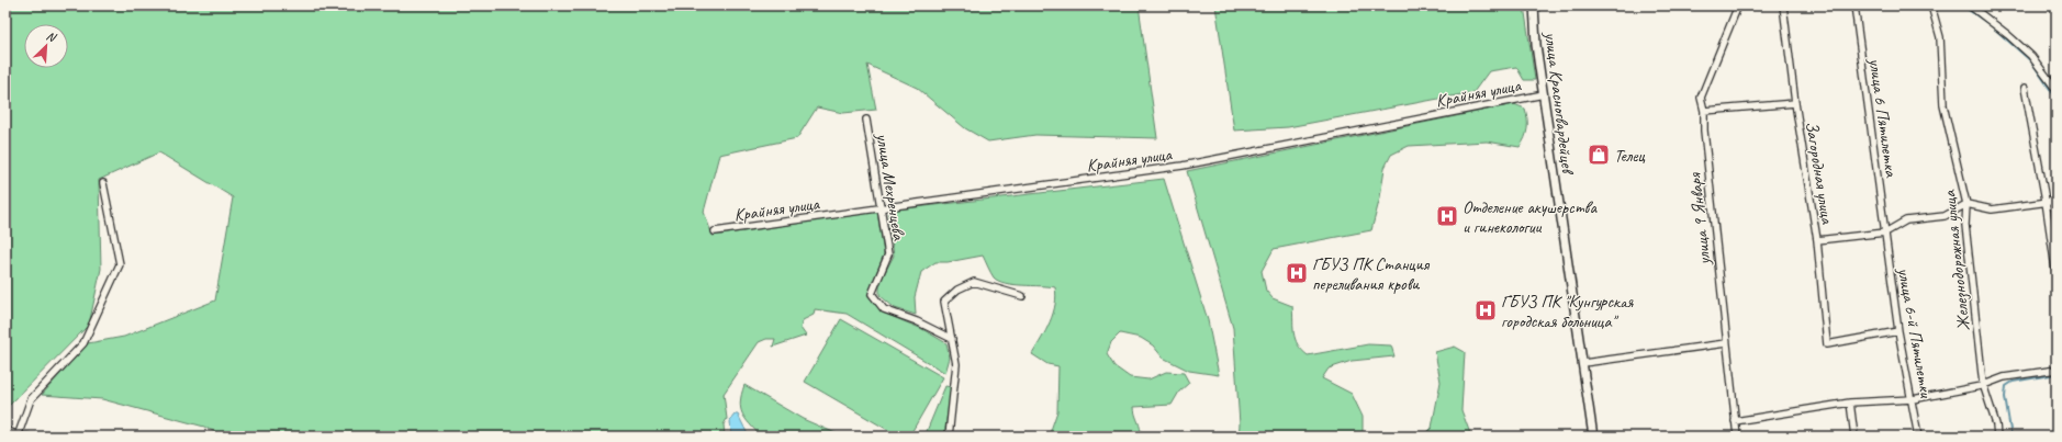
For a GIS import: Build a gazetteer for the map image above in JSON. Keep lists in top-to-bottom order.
{
  "streets": {
    "street": [
      "Крайняя улица",
      "улица Красногвардейцев",
      "улица 6 Пятилетка",
      "Загородная улица",
      "улица Мехренцева",
      "улица 9 Января",
      "Железнодорожная улица",
      "улица 6-й Пятилетки"
    ]
  },
  "crossings": [
    ["Крайняя улица", "улица Красногвардейцев"],
    ["Крайняя улица", "улица Мехренцева"],
    ["улица 6 Пятилетка", "улица 6-й Пятилетки"],
    ["Загородная улица", "улица 6-й Пятилетки"]
  ],
  "places": {
    "shop": ["Телец"],
    "hospital": ["Отделение акушерства и гинекологии", "ГБУЗ ПК Станция переливания крови", "ГБУЗ ПК \"Кунгурская городская больница\""]
  },
  "north": "top right"
}
